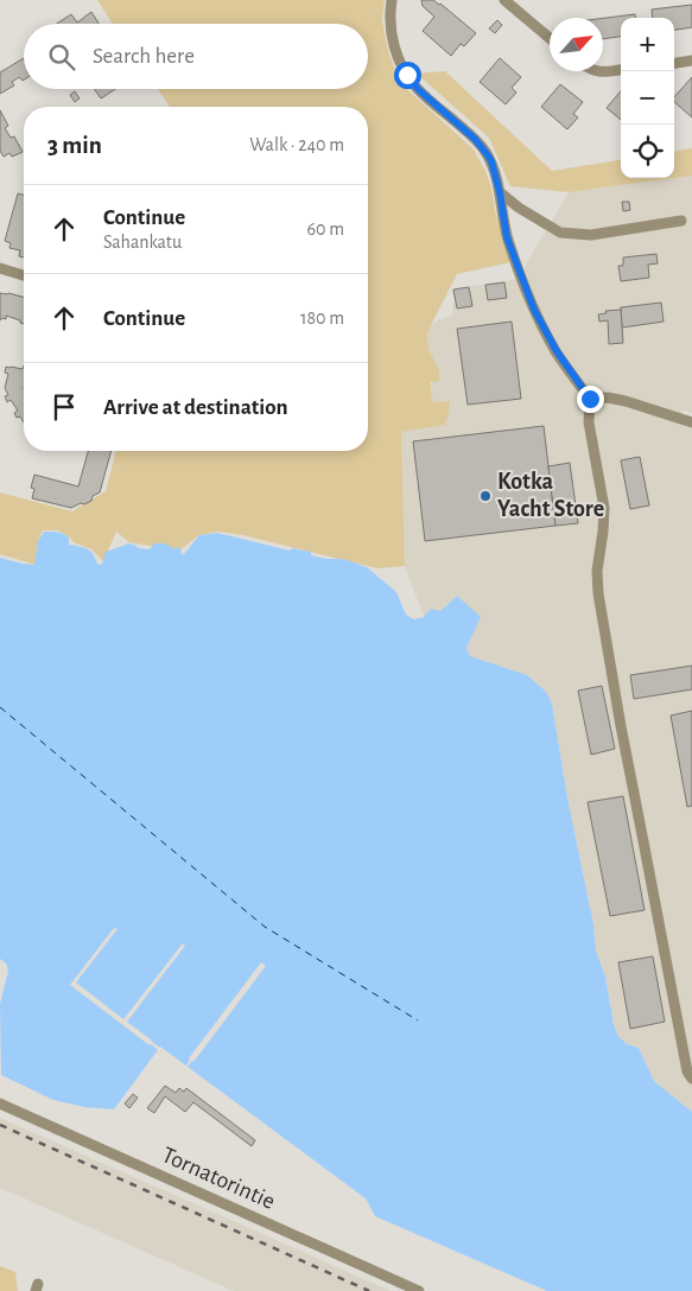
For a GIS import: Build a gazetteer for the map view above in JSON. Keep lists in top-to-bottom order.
{
  "streets": {
    "street": ["Tornatorintie"]
  },
  "places": ["Kotka Yacht Store"],
  "north": "top right",
  "page": {
    "map_buttons": ["+", "−"],
    "search": "Search here",
    "heading": ["3 min", "Walk · 240 m"],
    "list": [
      ["Continue", "Sahankatu", "60 m"],
      ["Continue", "180 m"],
      "Arrive at destination"
    ]
  }
}
